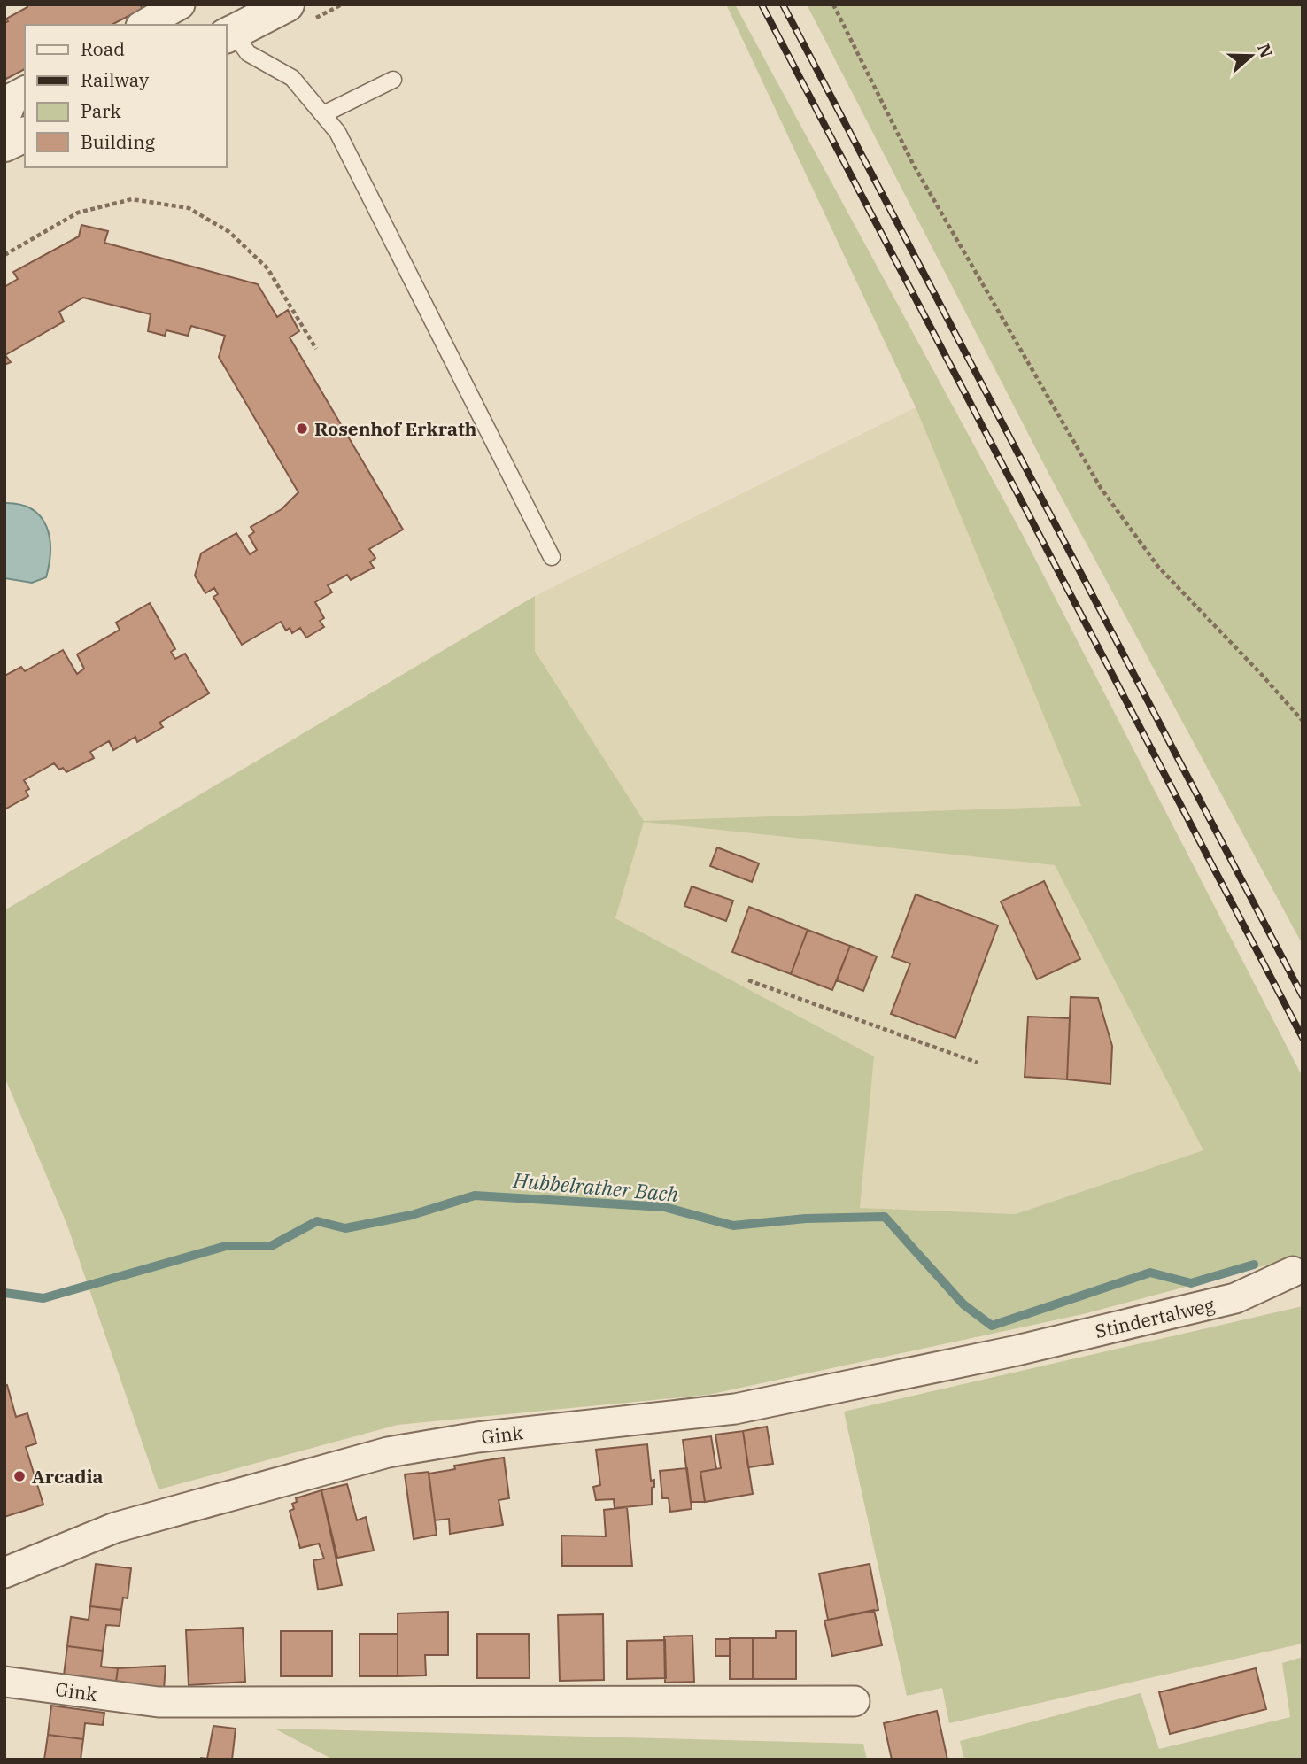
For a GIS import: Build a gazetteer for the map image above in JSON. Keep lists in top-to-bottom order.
{
  "streets": {
    "street": ["Stindertalweg", "Gink"]
  },
  "crossings": [
    ["Stindertalweg", "Gink"]
  ],
  "water": ["Hubbelrather Bach"],
  "places": ["Rosenhof Erkrath", "Arcadia"],
  "legend": [
    "Road",
    "Railway",
    "Park",
    "Building"
  ],
  "north": "right"
}
